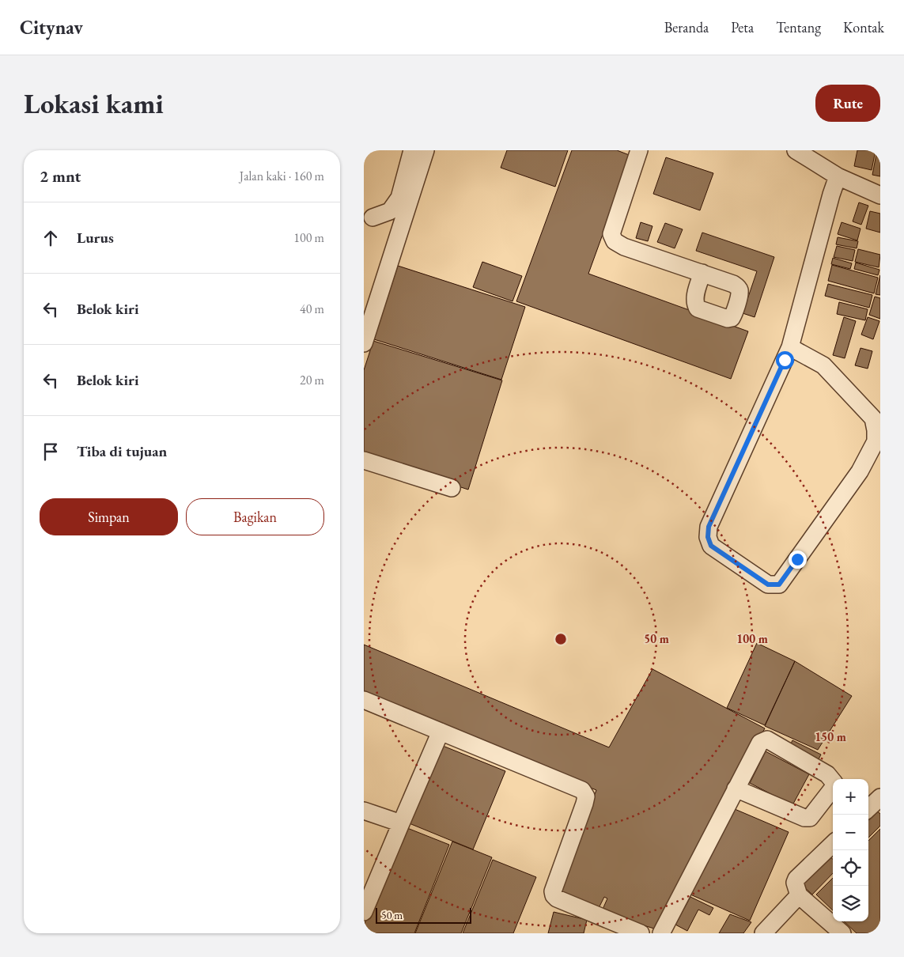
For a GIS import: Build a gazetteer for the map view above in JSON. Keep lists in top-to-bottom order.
{
  "scale_bar": "50 m",
  "page": {
    "header": "Citynav",
    "nav": [
      "Beranda",
      "Peta",
      "Tentang",
      "Kontak"
    ],
    "buttons": [
      "Rute",
      ["Simpan", "Bagikan"]
    ],
    "title": "Lokasi kami",
    "heading": ["2 mnt", "Jalan kaki · 160 m"],
    "list": [
      ["Lurus", "100 m"],
      ["Belok kiri", "40 m"],
      ["Belok kiri", "20 m"],
      "Tiba di tujuan"
    ],
    "map_buttons": ["+", "−"],
    "scale": "50 m"
  },
  "rings": ["50 m", "100 m", "150 m"]
}
